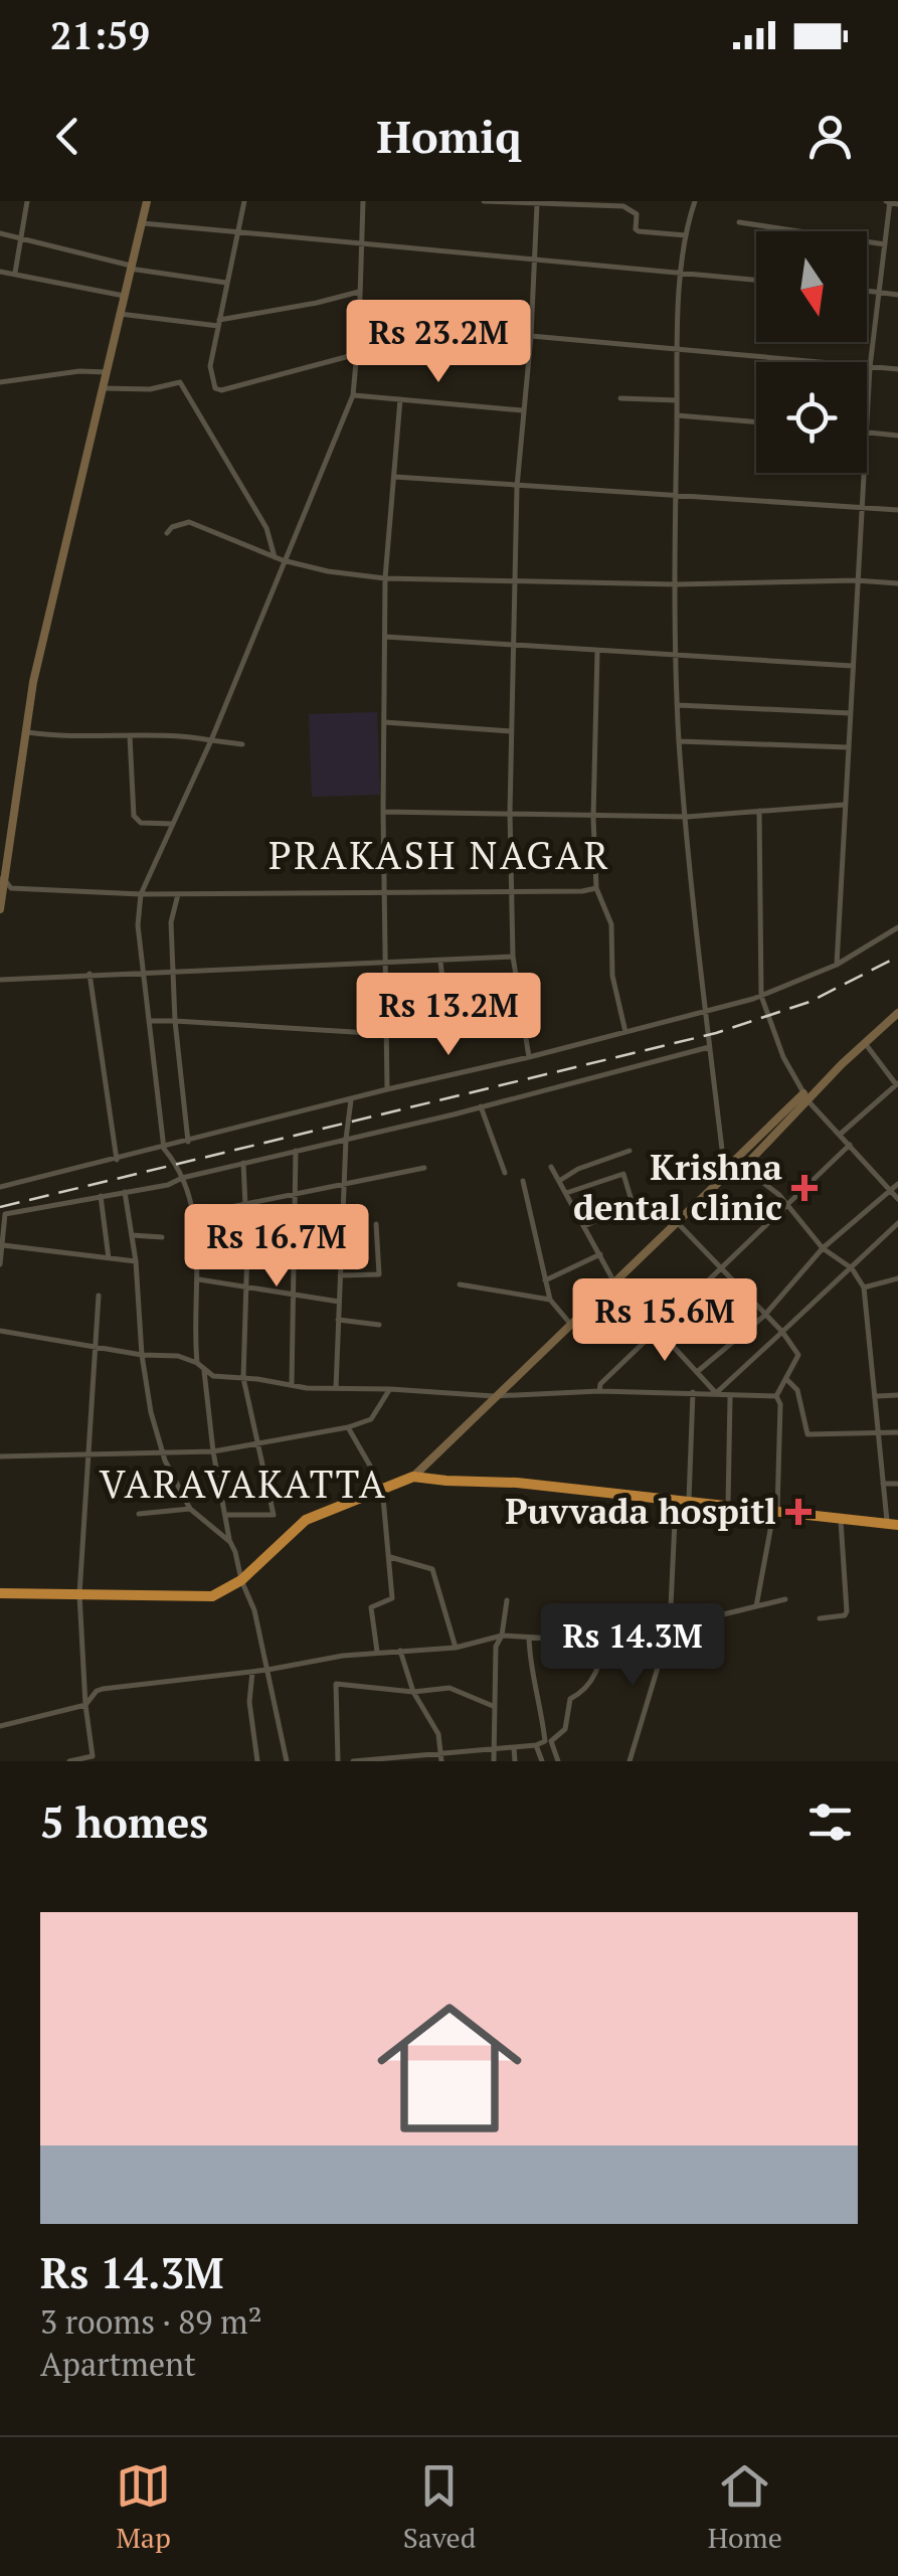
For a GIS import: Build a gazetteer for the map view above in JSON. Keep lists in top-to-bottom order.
{
  "districts": ["PRAKASH NAGAR", "VARAVAKATTA"],
  "places": {
    "health": ["Krishna dental clinic", "Puvvada hospitl"]
  },
  "north": "bottom",
  "page": {
    "status": "21:59",
    "header": "Homiq",
    "price": [
      "Rs 23.2M",
      "Rs 13.2M",
      "Rs 16.7M",
      "Rs 15.6M",
      "Rs 14.3M"
    ],
    "heading": "5 homes",
    "list": [
      {
        "name": "Rs 14.3M",
        "note": "3 rooms · 89 m² · Apartment"
      }
    ],
    "tabs": ["Map", "Saved", "Home"]
  }
}
